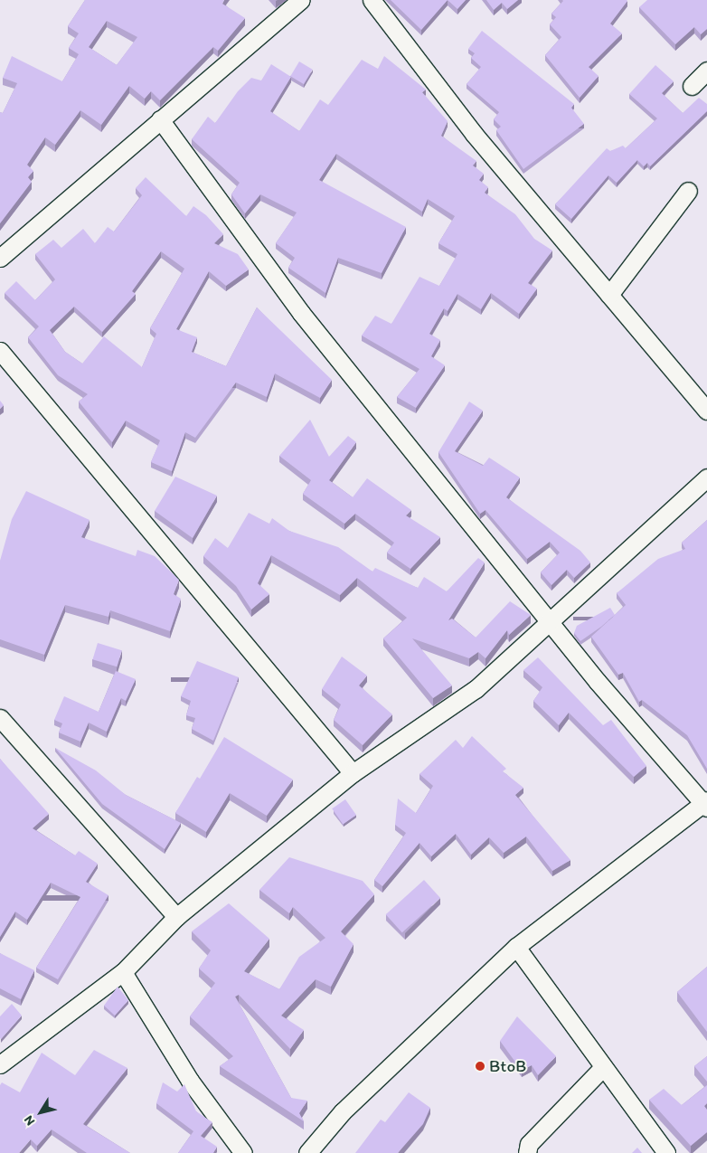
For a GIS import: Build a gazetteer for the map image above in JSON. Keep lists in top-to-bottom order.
{
  "places": ["BtoB"],
  "north": "bottom left"
}
